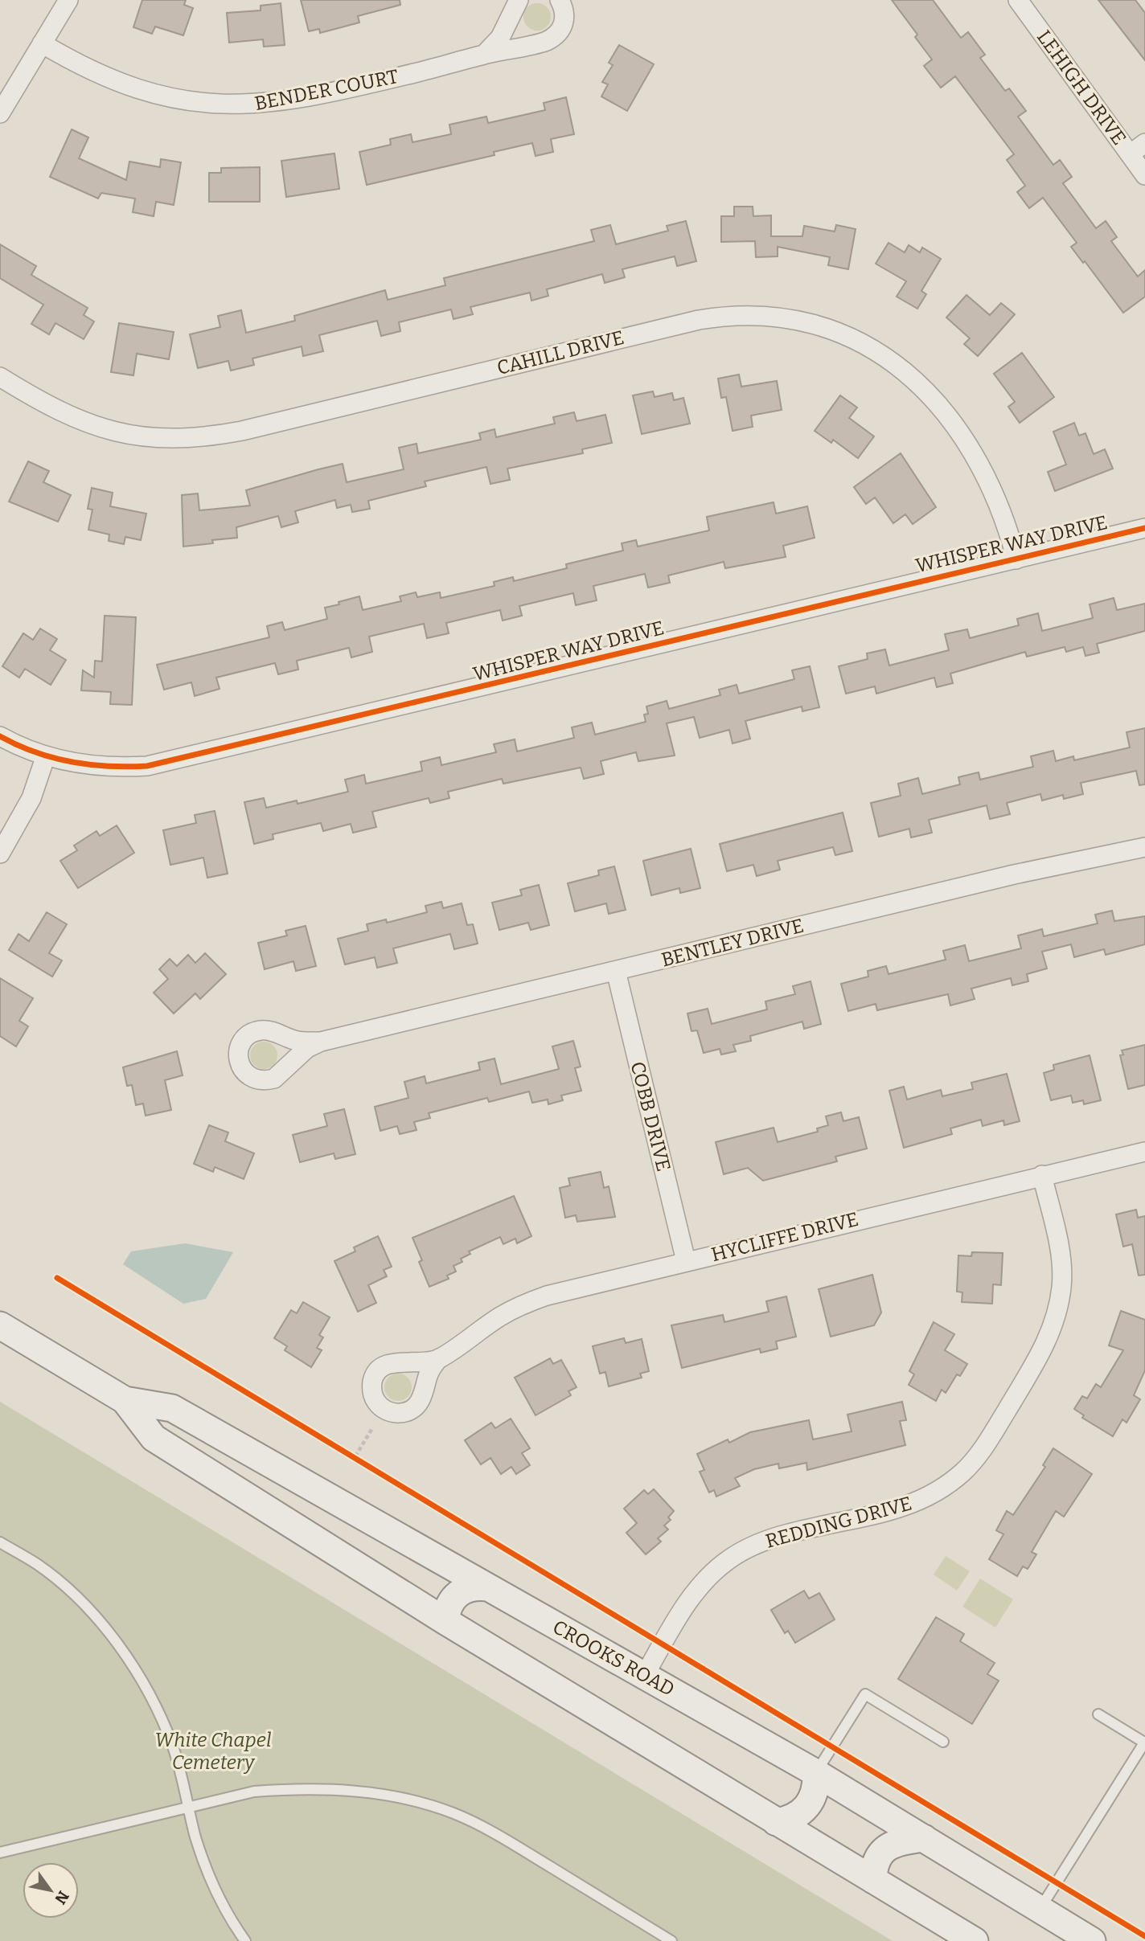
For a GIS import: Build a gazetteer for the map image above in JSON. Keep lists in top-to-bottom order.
{
  "streets": {
    "main road": ["CROOKS ROAD"],
    "street": [
      "LEHIGH DRIVE",
      "BENDER COURT",
      "CAHILL DRIVE",
      "WHISPER WAY DRIVE",
      "BENTLEY DRIVE",
      "COBB DRIVE",
      "HYCLIFFE DRIVE",
      "REDDING DRIVE"
    ]
  },
  "crossings": [
    ["CAHILL DRIVE", "WHISPER WAY DRIVE"],
    ["BENTLEY DRIVE", "COBB DRIVE"],
    ["COBB DRIVE", "HYCLIFFE DRIVE"],
    ["HYCLIFFE DRIVE", "REDDING DRIVE"],
    ["REDDING DRIVE", "CROOKS ROAD"]
  ],
  "parks": ["White Chapel Cemetery"],
  "north": "bottom right"
}
